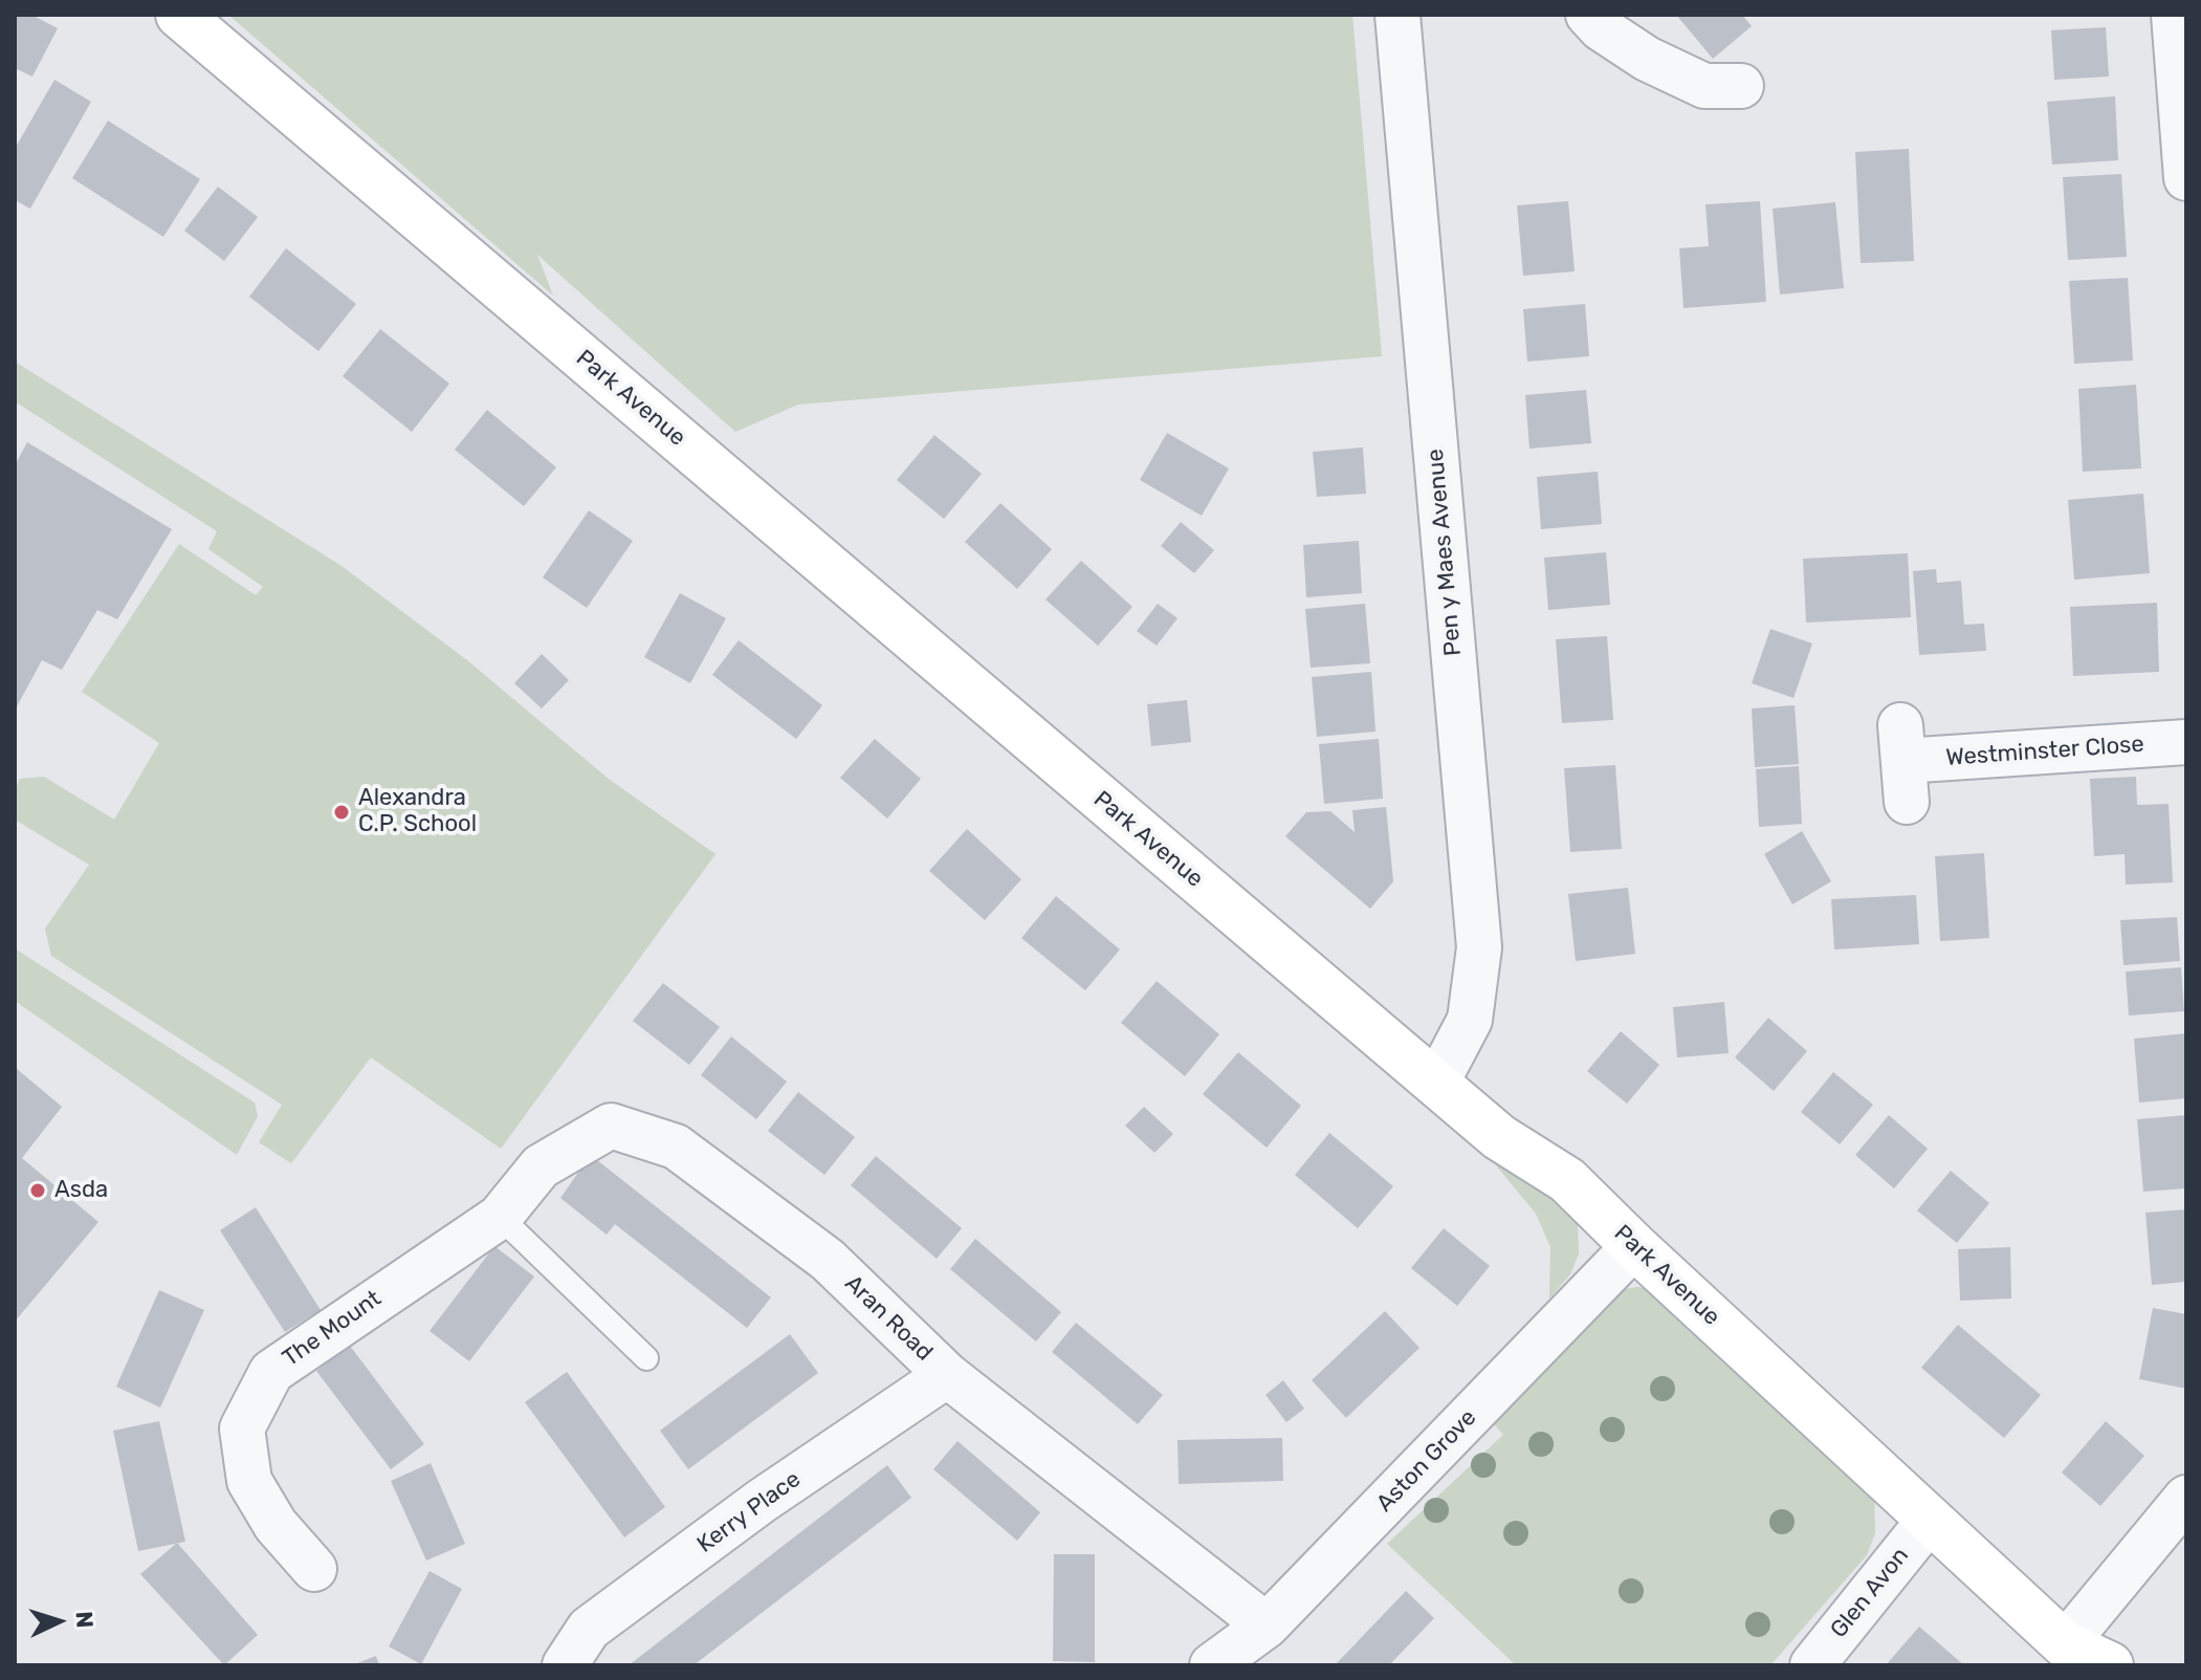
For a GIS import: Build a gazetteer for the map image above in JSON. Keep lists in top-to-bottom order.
{
  "streets": {
    "street": [
      "Park Avenue",
      "Pen y Maes Avenue",
      "Westminster Close",
      "Aran Road",
      "The Mount",
      "Aston Grove",
      "Kerry Place",
      "Glen Avon"
    ]
  },
  "crossings": [
    ["Park Avenue", "Pen y Maes Avenue"],
    ["Park Avenue", "Aston Grove"],
    ["Park Avenue", "Glen Avon"],
    ["Aran Road", "The Mount"],
    ["Aran Road", "Aston Grove"],
    ["Aran Road", "Kerry Place"]
  ],
  "places": ["Alexandra C.P. School", "Asda"],
  "north": "right"
}
